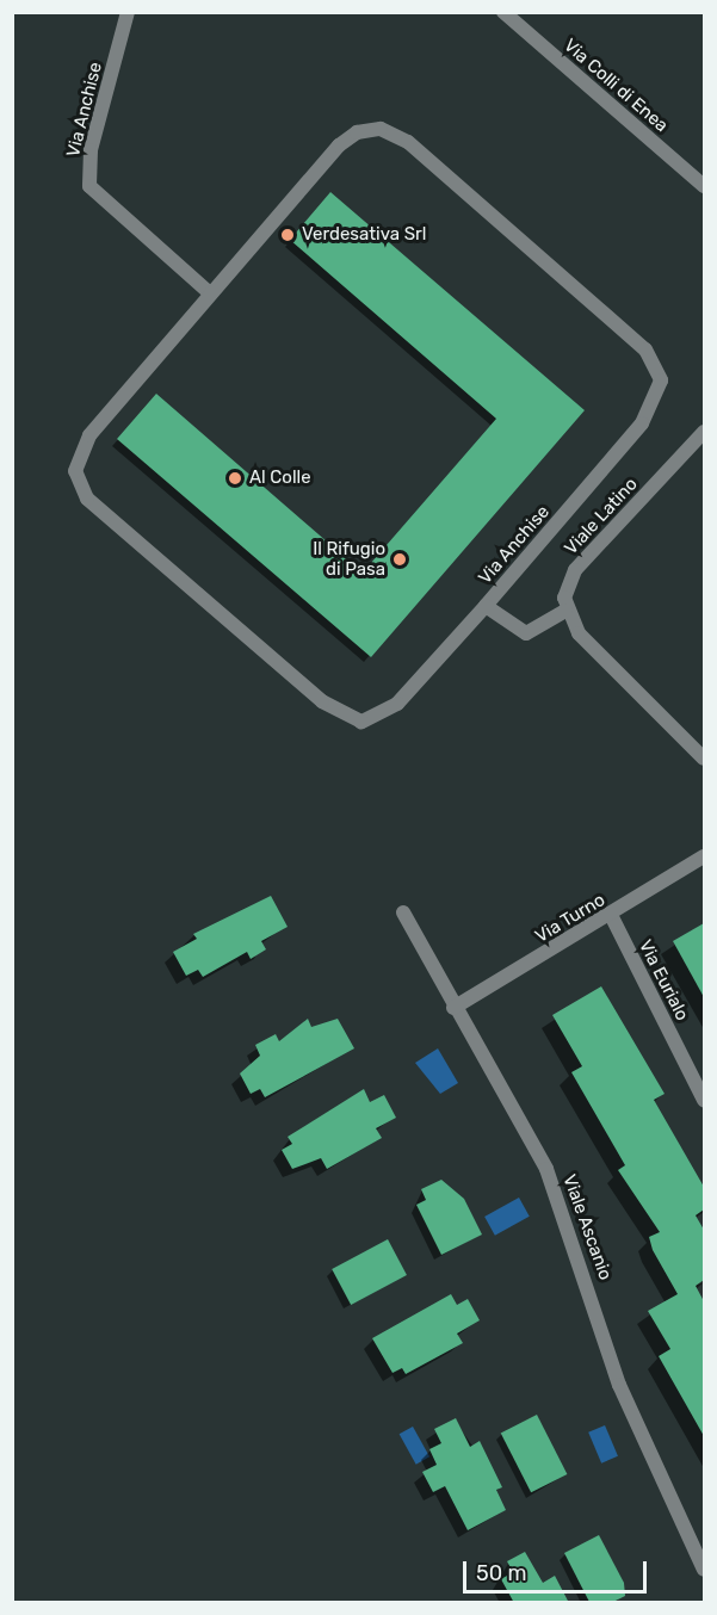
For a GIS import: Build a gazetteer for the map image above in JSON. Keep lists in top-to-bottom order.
{
  "streets": {
    "street": [
      "Via Colli di Enea",
      "Via Anchise",
      "Viale Latino",
      "Via Turno",
      "Via Eurialo",
      "Viale Ascanio"
    ]
  },
  "crossings": [
    ["Via Turno", "Via Eurialo"],
    ["Via Turno", "Viale Ascanio"]
  ],
  "places": ["Verdesativa Srl", "Al Colle", "Il Rifugio di Pasa"],
  "scale_bar": "50 m"
}
